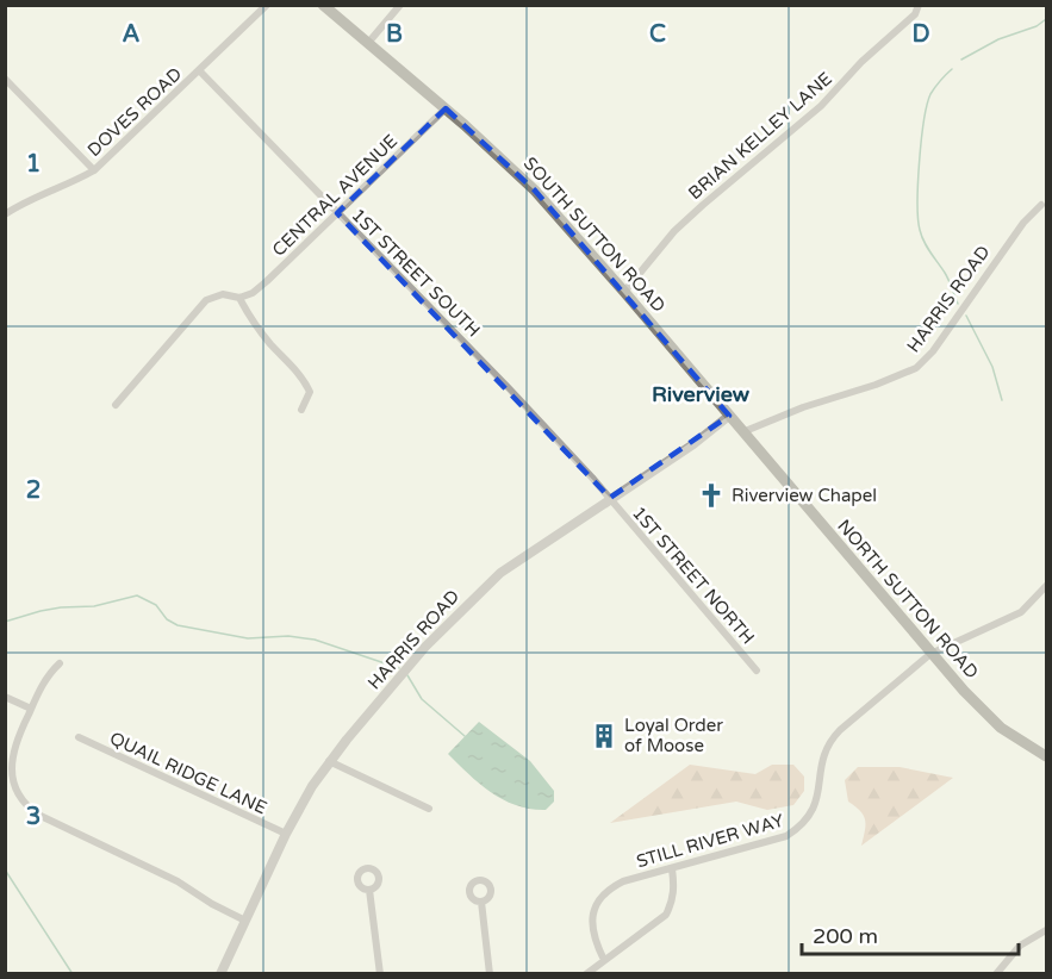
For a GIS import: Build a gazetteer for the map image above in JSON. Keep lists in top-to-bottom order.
{
  "streets": {
    "main road": ["SOUTH SUTTON ROAD", "NORTH SUTTON ROAD"],
    "street": [
      "DOVES ROAD",
      "BRIAN KELLEY LANE",
      "CENTRAL AVENUE",
      "1ST STREET SOUTH",
      "HARRIS ROAD",
      "1ST STREET NORTH",
      "QUAIL RIDGE LANE",
      "STILL RIVER WAY"
    ]
  },
  "crossings": [
    ["DOVES ROAD", "1ST STREET SOUTH"],
    ["BRIAN KELLEY LANE", "SOUTH SUTTON ROAD"],
    ["CENTRAL AVENUE", "SOUTH SUTTON ROAD"],
    ["CENTRAL AVENUE", "1ST STREET SOUTH"],
    ["SOUTH SUTTON ROAD", "HARRIS ROAD"],
    ["SOUTH SUTTON ROAD", "NORTH SUTTON ROAD"],
    ["1ST STREET SOUTH", "HARRIS ROAD"],
    ["1ST STREET SOUTH", "1ST STREET NORTH"],
    ["HARRIS ROAD", "1ST STREET NORTH"],
    ["HARRIS ROAD", "NORTH SUTTON ROAD"],
    ["HARRIS ROAD", "QUAIL RIDGE LANE"],
    ["NORTH SUTTON ROAD", "STILL RIVER WAY"]
  ],
  "districts": ["Riverview"],
  "places": {
    "church": ["Riverview Chapel"],
    "building": ["Loyal Order of Moose"]
  },
  "scale_bar": "200 m",
  "grid": {
    "columns": [
      "A",
      "B",
      "C",
      "D"
    ],
    "rows": ["1", "2", "3"]
  }
}
